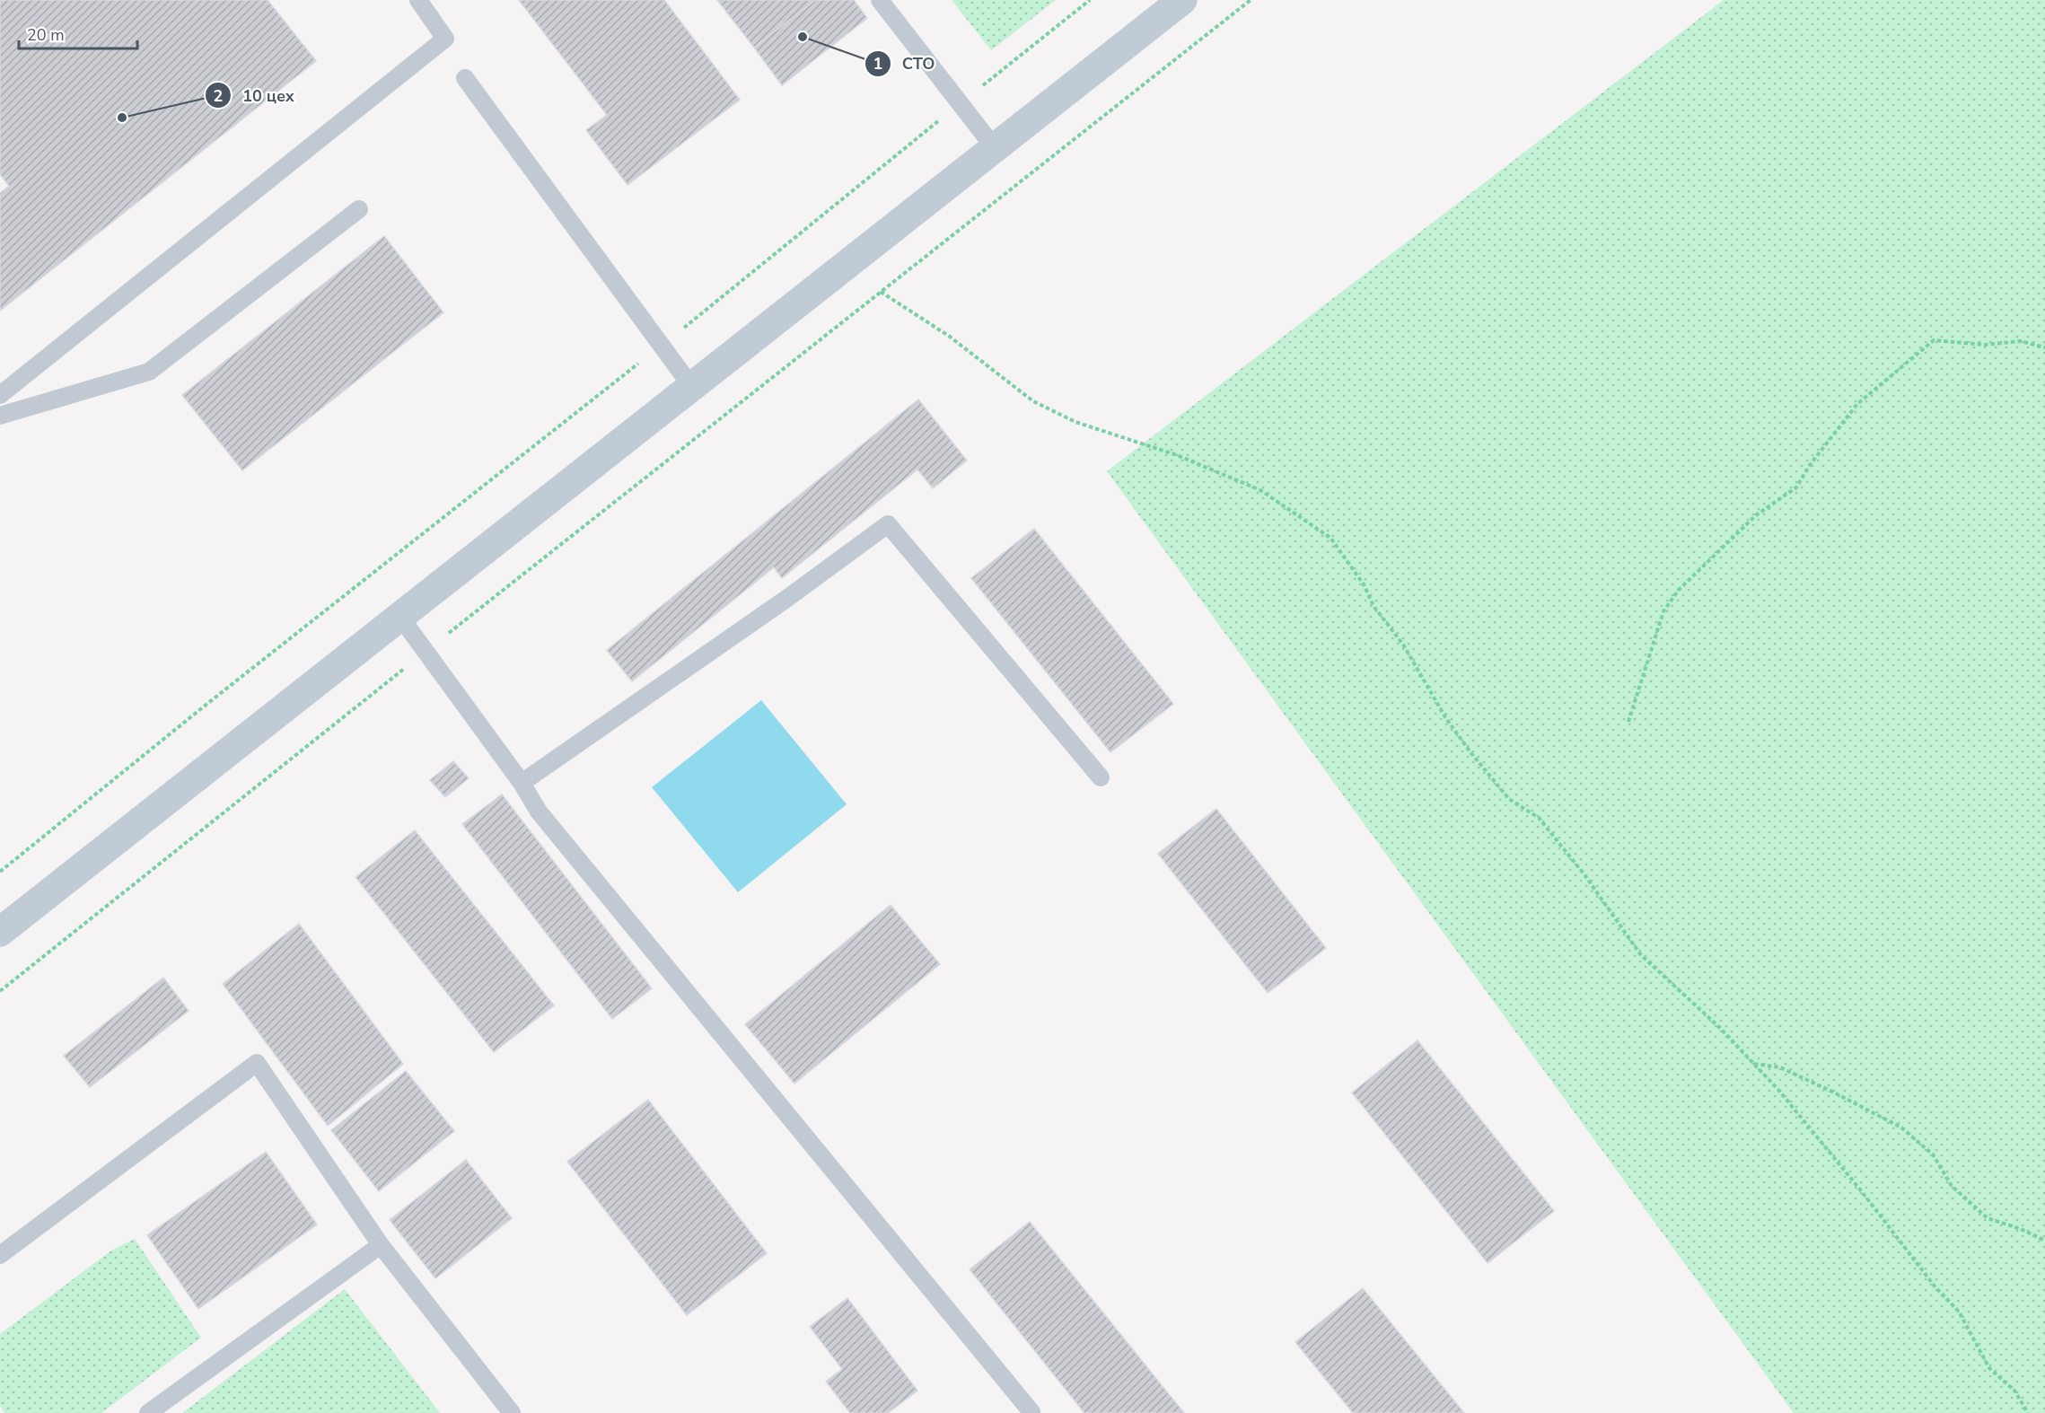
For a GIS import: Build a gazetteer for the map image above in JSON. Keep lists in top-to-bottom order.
{
  "places": ["СТО", "10 цех"],
  "scale_bar": "20 m"
}
